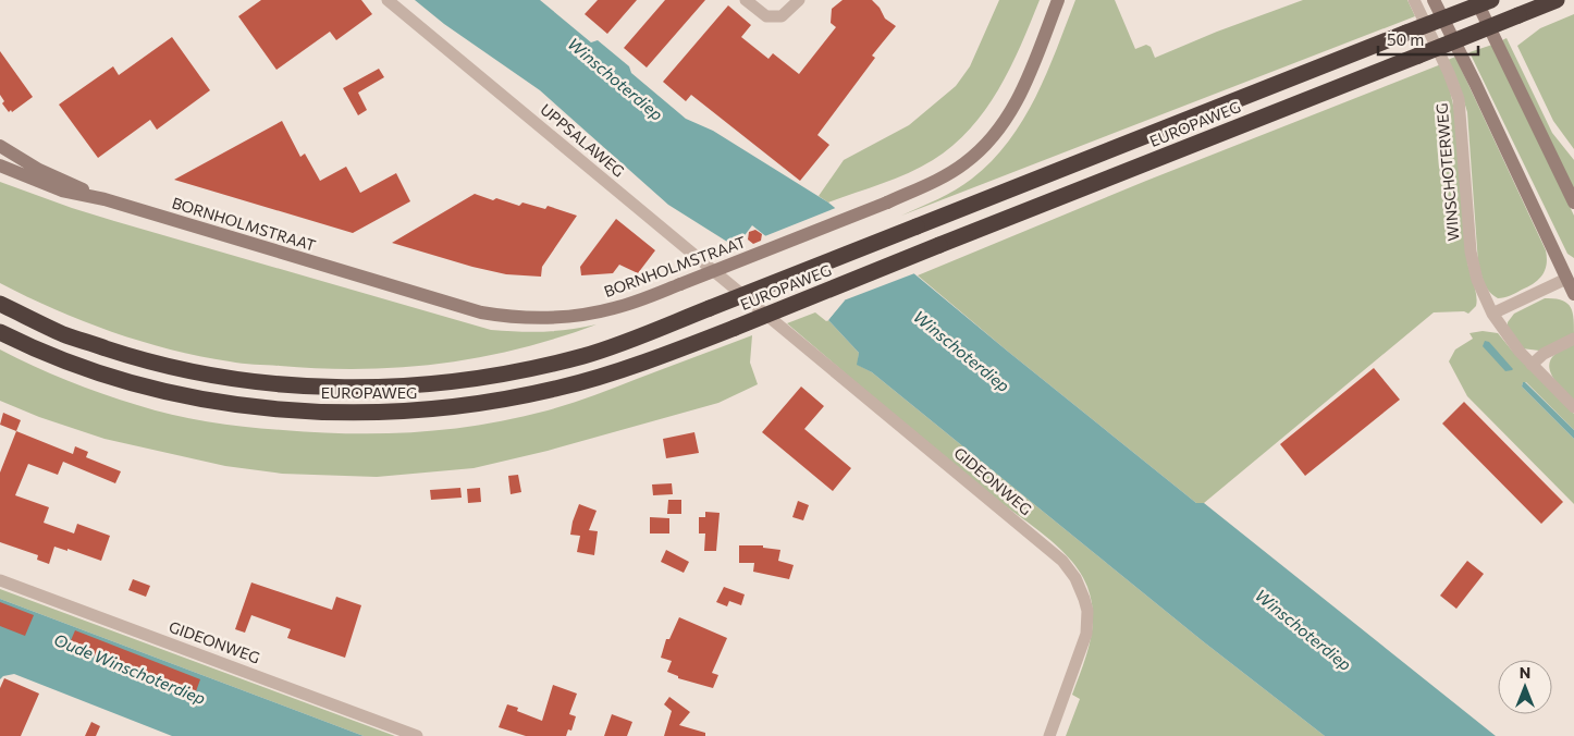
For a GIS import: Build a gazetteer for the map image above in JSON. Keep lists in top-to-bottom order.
{
  "streets": {
    "highway": ["EUROPAWEG"],
    "street": [
      "UPPSALAWEG",
      "WINSCHOTERWEG",
      "BORNHOLMSTRAAT",
      "GIDEONWEG"
    ]
  },
  "crossings": [
    ["UPPSALAWEG", "GIDEONWEG"]
  ],
  "water": ["Winschoterdiep", "Oude Winschoterdiep"],
  "scale_bar": "50 m",
  "north": "top"
}
